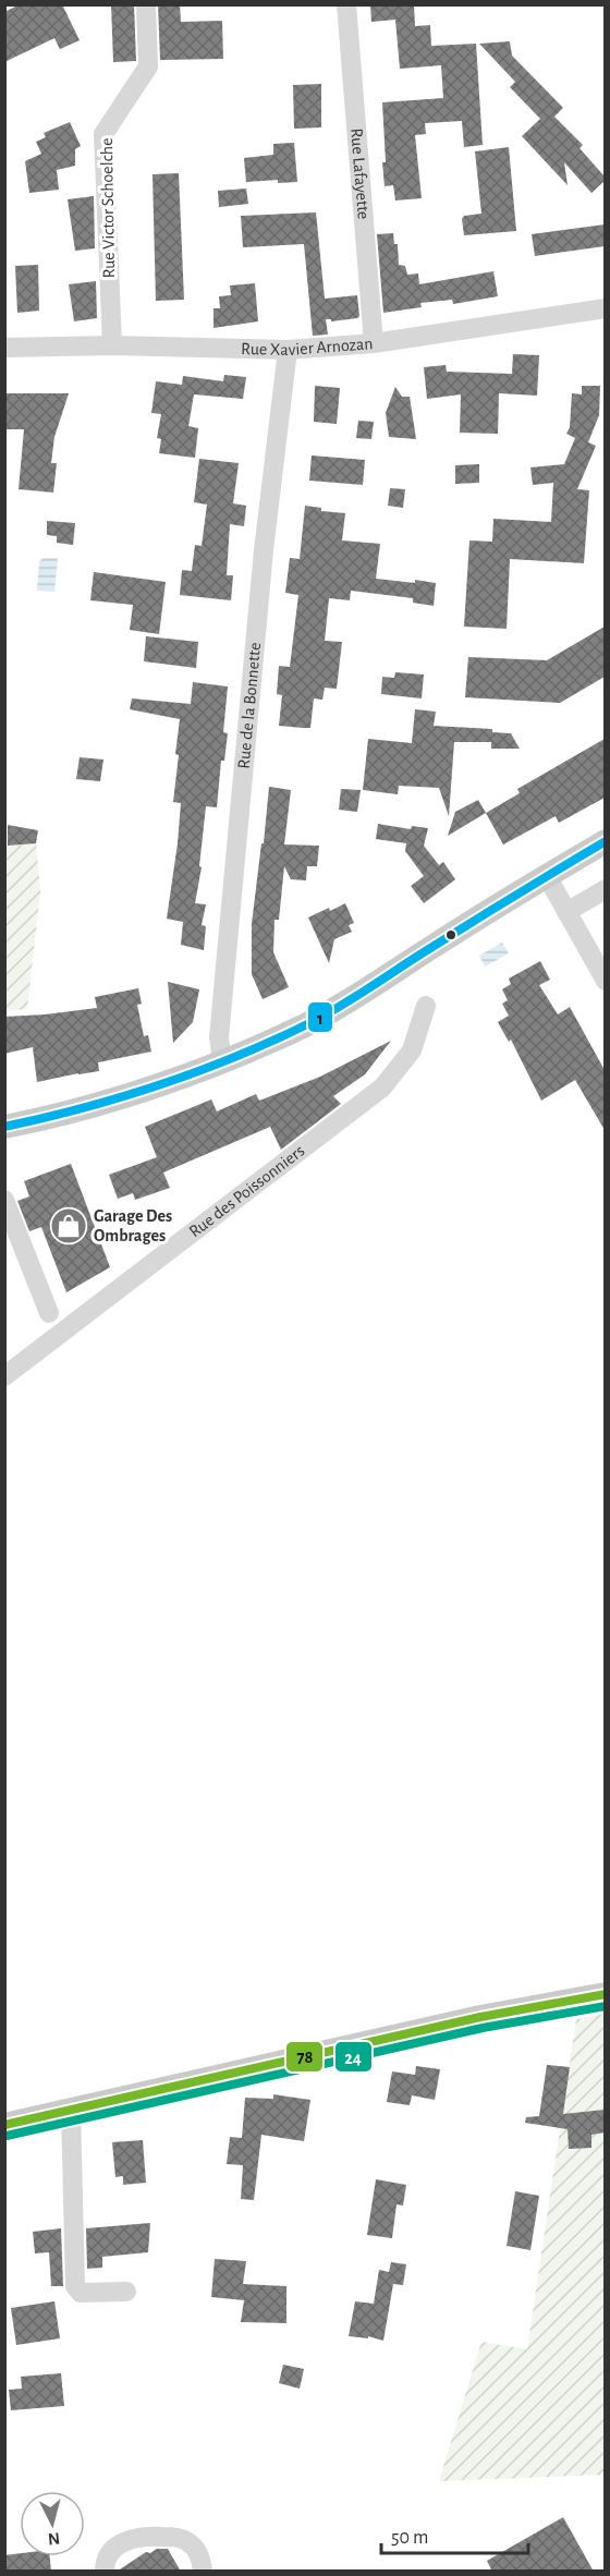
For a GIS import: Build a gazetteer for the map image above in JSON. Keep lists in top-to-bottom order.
{
  "streets": {
    "street": [
      "Rue Lafayette",
      "Rue Victor Schoelche",
      "Rue Xavier Arnozan",
      "Rue de la Bonnette",
      "Rue des Poissonniers"
    ]
  },
  "crossings": [
    ["Rue Lafayette", "Rue Xavier Arnozan"],
    ["Rue Victor Schoelche", "Rue Xavier Arnozan"],
    ["Rue Xavier Arnozan", "Rue de la Bonnette"]
  ],
  "places": {
    "shop": ["Garage Des Ombrages"]
  },
  "lines": ["transit line 1", "transit line 78", "transit line 24"],
  "scale_bar": "50 m",
  "north": "bottom"
}
